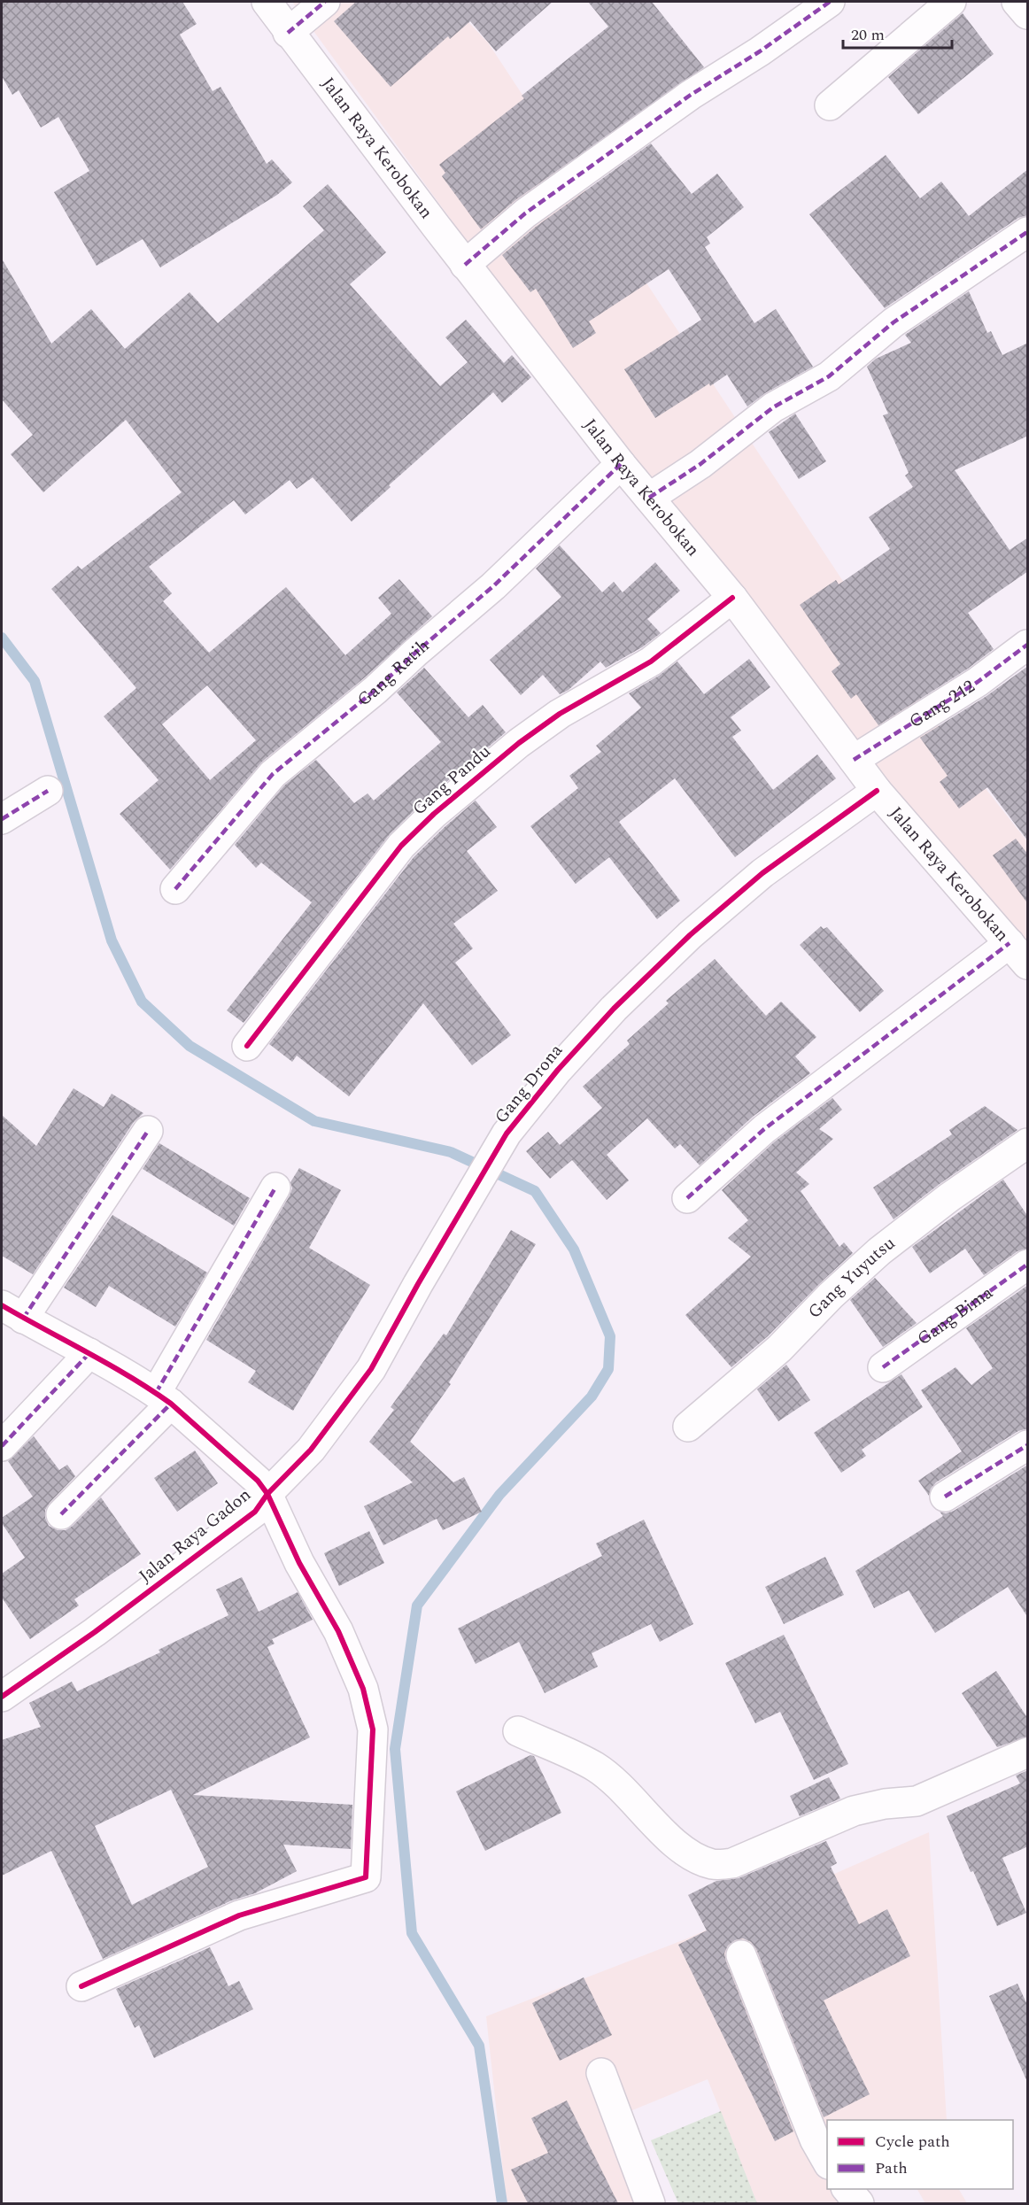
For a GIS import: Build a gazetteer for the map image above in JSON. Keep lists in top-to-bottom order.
{
  "streets": {
    "street": [
      "Jalan Raya Kerobokan",
      "Gang Ratih",
      "Gang 212",
      "Gang Pandu",
      "Gang Drona",
      "Gang Yuyutsu",
      "Gang Bima",
      "Jalan Raya Gadon"
    ]
  },
  "crossings": [
    ["Jalan Raya Kerobokan", "Gang Ratih"],
    ["Jalan Raya Kerobokan", "Gang 212"],
    ["Jalan Raya Kerobokan", "Gang Pandu"],
    ["Jalan Raya Kerobokan", "Gang Drona"],
    ["Gang Drona", "Jalan Raya Gadon"]
  ],
  "legend": ["Cycle path", "Path"],
  "scale_bar": "20 m"
}
